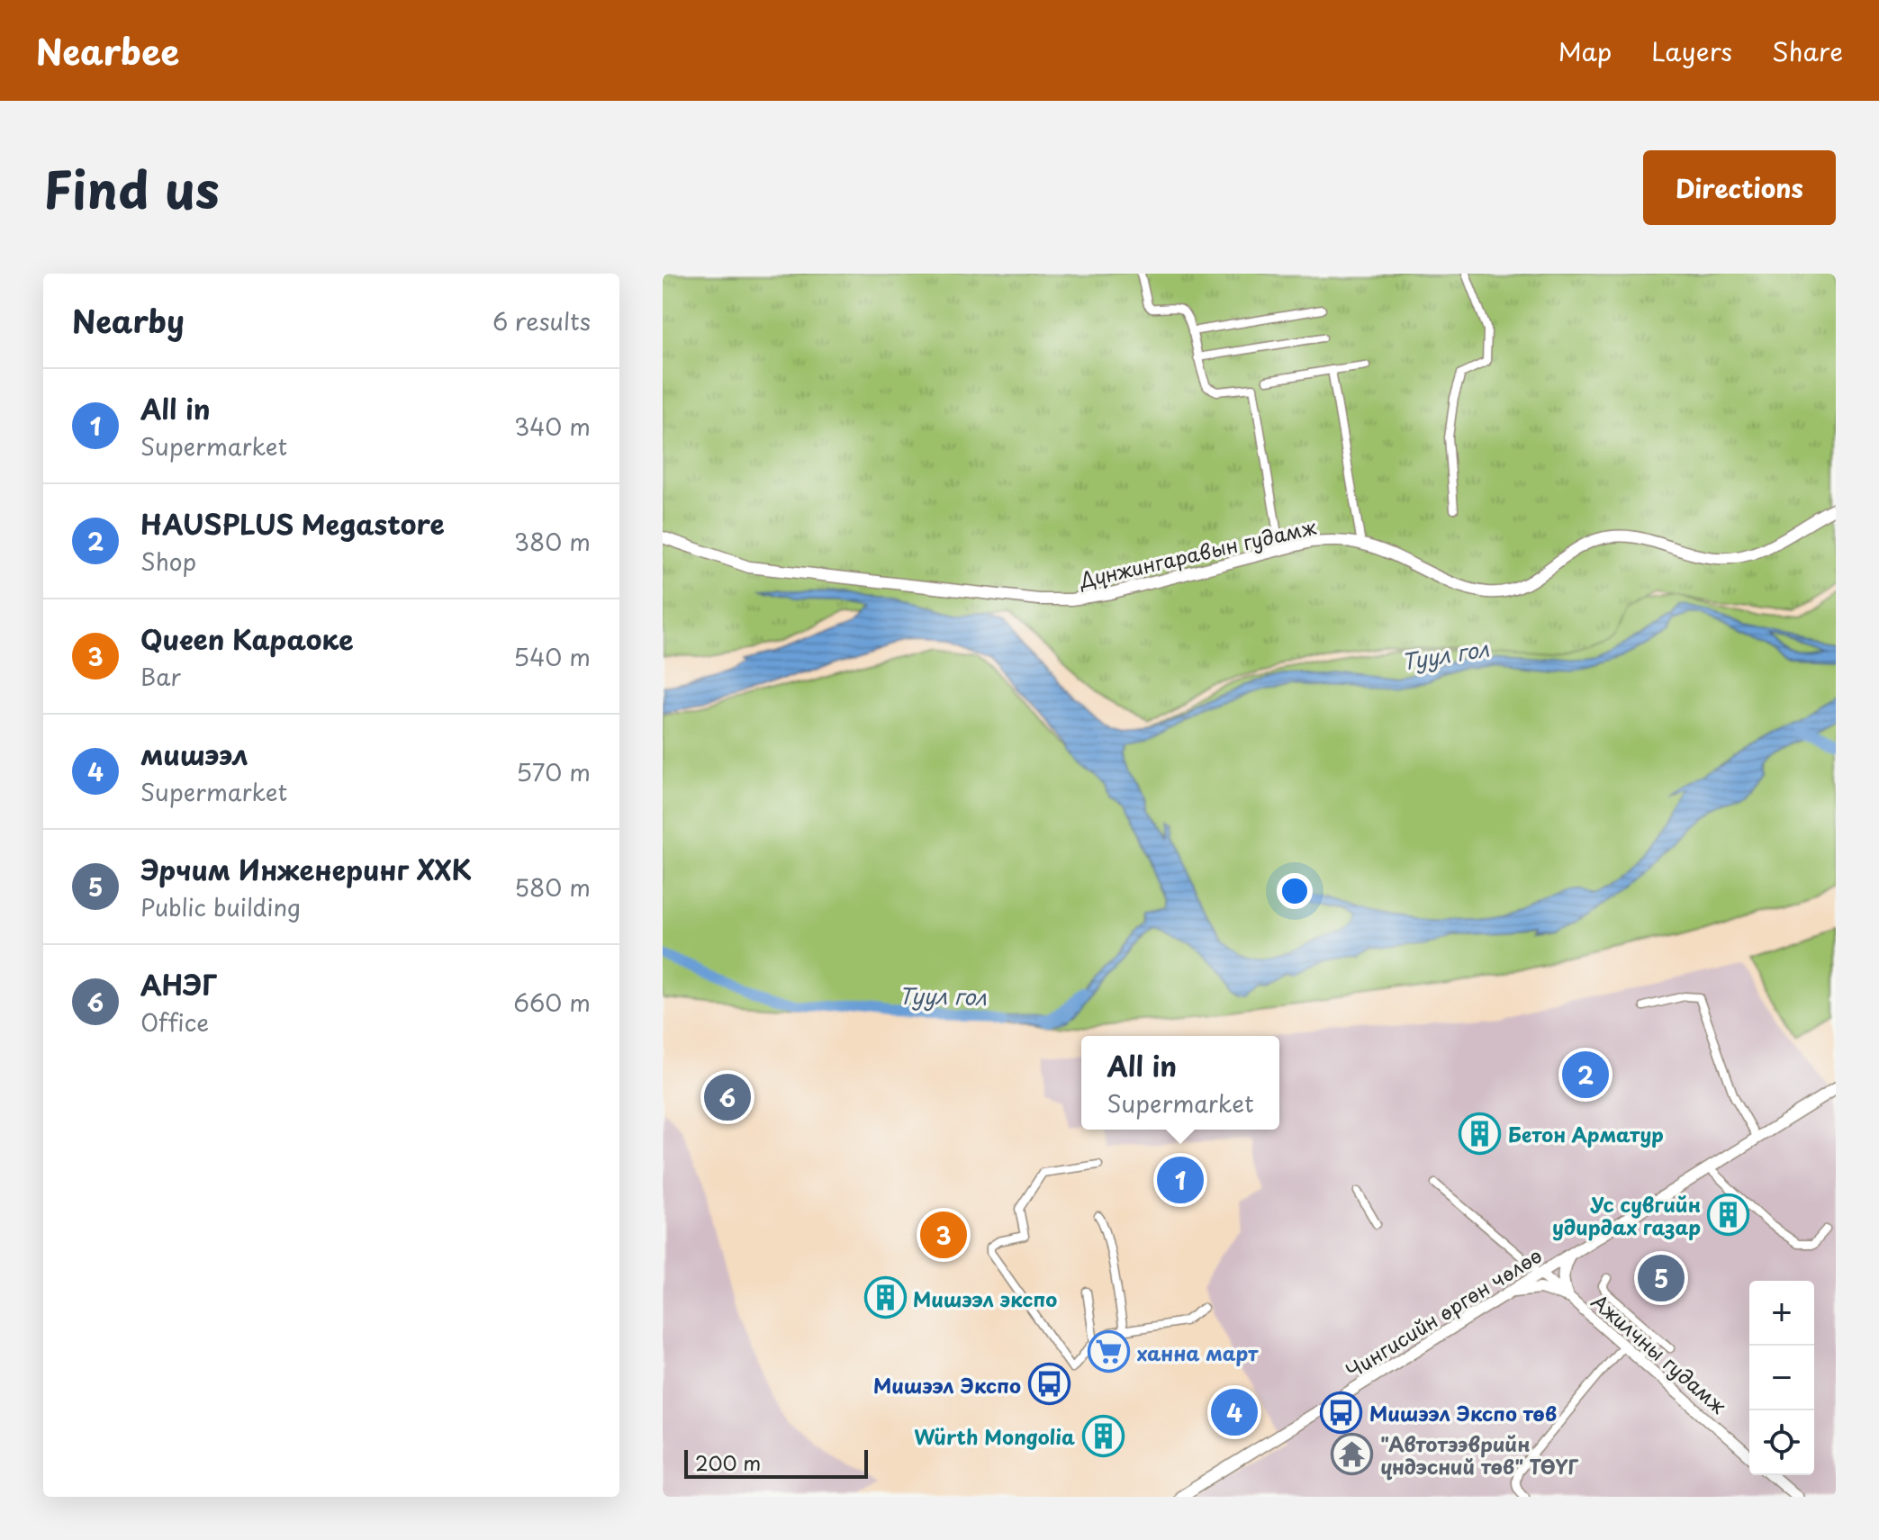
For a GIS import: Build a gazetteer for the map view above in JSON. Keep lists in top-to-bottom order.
{
  "streets": {
    "main road": ["Дүнжингаравын гудамж", "Чингисийн өргөн чөлөө", "Ажилчны гудамж"]
  },
  "crossings": [
    ["Чингисийн өргөн чөлөө", "Ажилчны гудамж"]
  ],
  "water": ["Туул гол"],
  "places": {
    "building": [
      "Бетон Арматур",
      "Ус сувгийн удирдах газар",
      "Мишээл экспо",
      "Würth Mongolia"
    ],
    "supermarket": ["ханна март"],
    "bus stop": ["Мишээл Экспо", "Мишээл Экспо төв"],
    "temple": ["\"Автотээврийн үндэсний төв\" ТӨҮГ"]
  },
  "scale_bar": "200 m",
  "page": {
    "header": "Nearbee",
    "nav": ["Map", "Layers", "Share"],
    "title": "Find us",
    "buttons": "Directions",
    "heading": ["Nearby", "6 results"],
    "list": [
      {
        "mark": "1",
        "name": "All in",
        "note": "Supermarket",
        "value": "340 m"
      },
      {
        "mark": "2",
        "name": "HAUSPLUS Megastore",
        "note": "Shop",
        "value": "380 m"
      },
      {
        "mark": "3",
        "name": "Queen Караоке",
        "note": "Bar",
        "value": "540 m"
      },
      {
        "mark": "4",
        "name": "мишээл",
        "note": "Supermarket",
        "value": "570 m"
      },
      {
        "mark": "5",
        "name": "Эрчим Инженеринг ХХК",
        "note": "Public building",
        "value": "580 m"
      },
      {
        "mark": "6",
        "name": "АНЭГ",
        "note": "Office",
        "value": "660 m"
      }
    ],
    "popup": ["All in", "Supermarket"],
    "pins": [
      "2",
      "6",
      "1",
      "3",
      "5",
      "4"
    ],
    "map_buttons": ["+", "−"],
    "scale": "200 m"
  }
}
